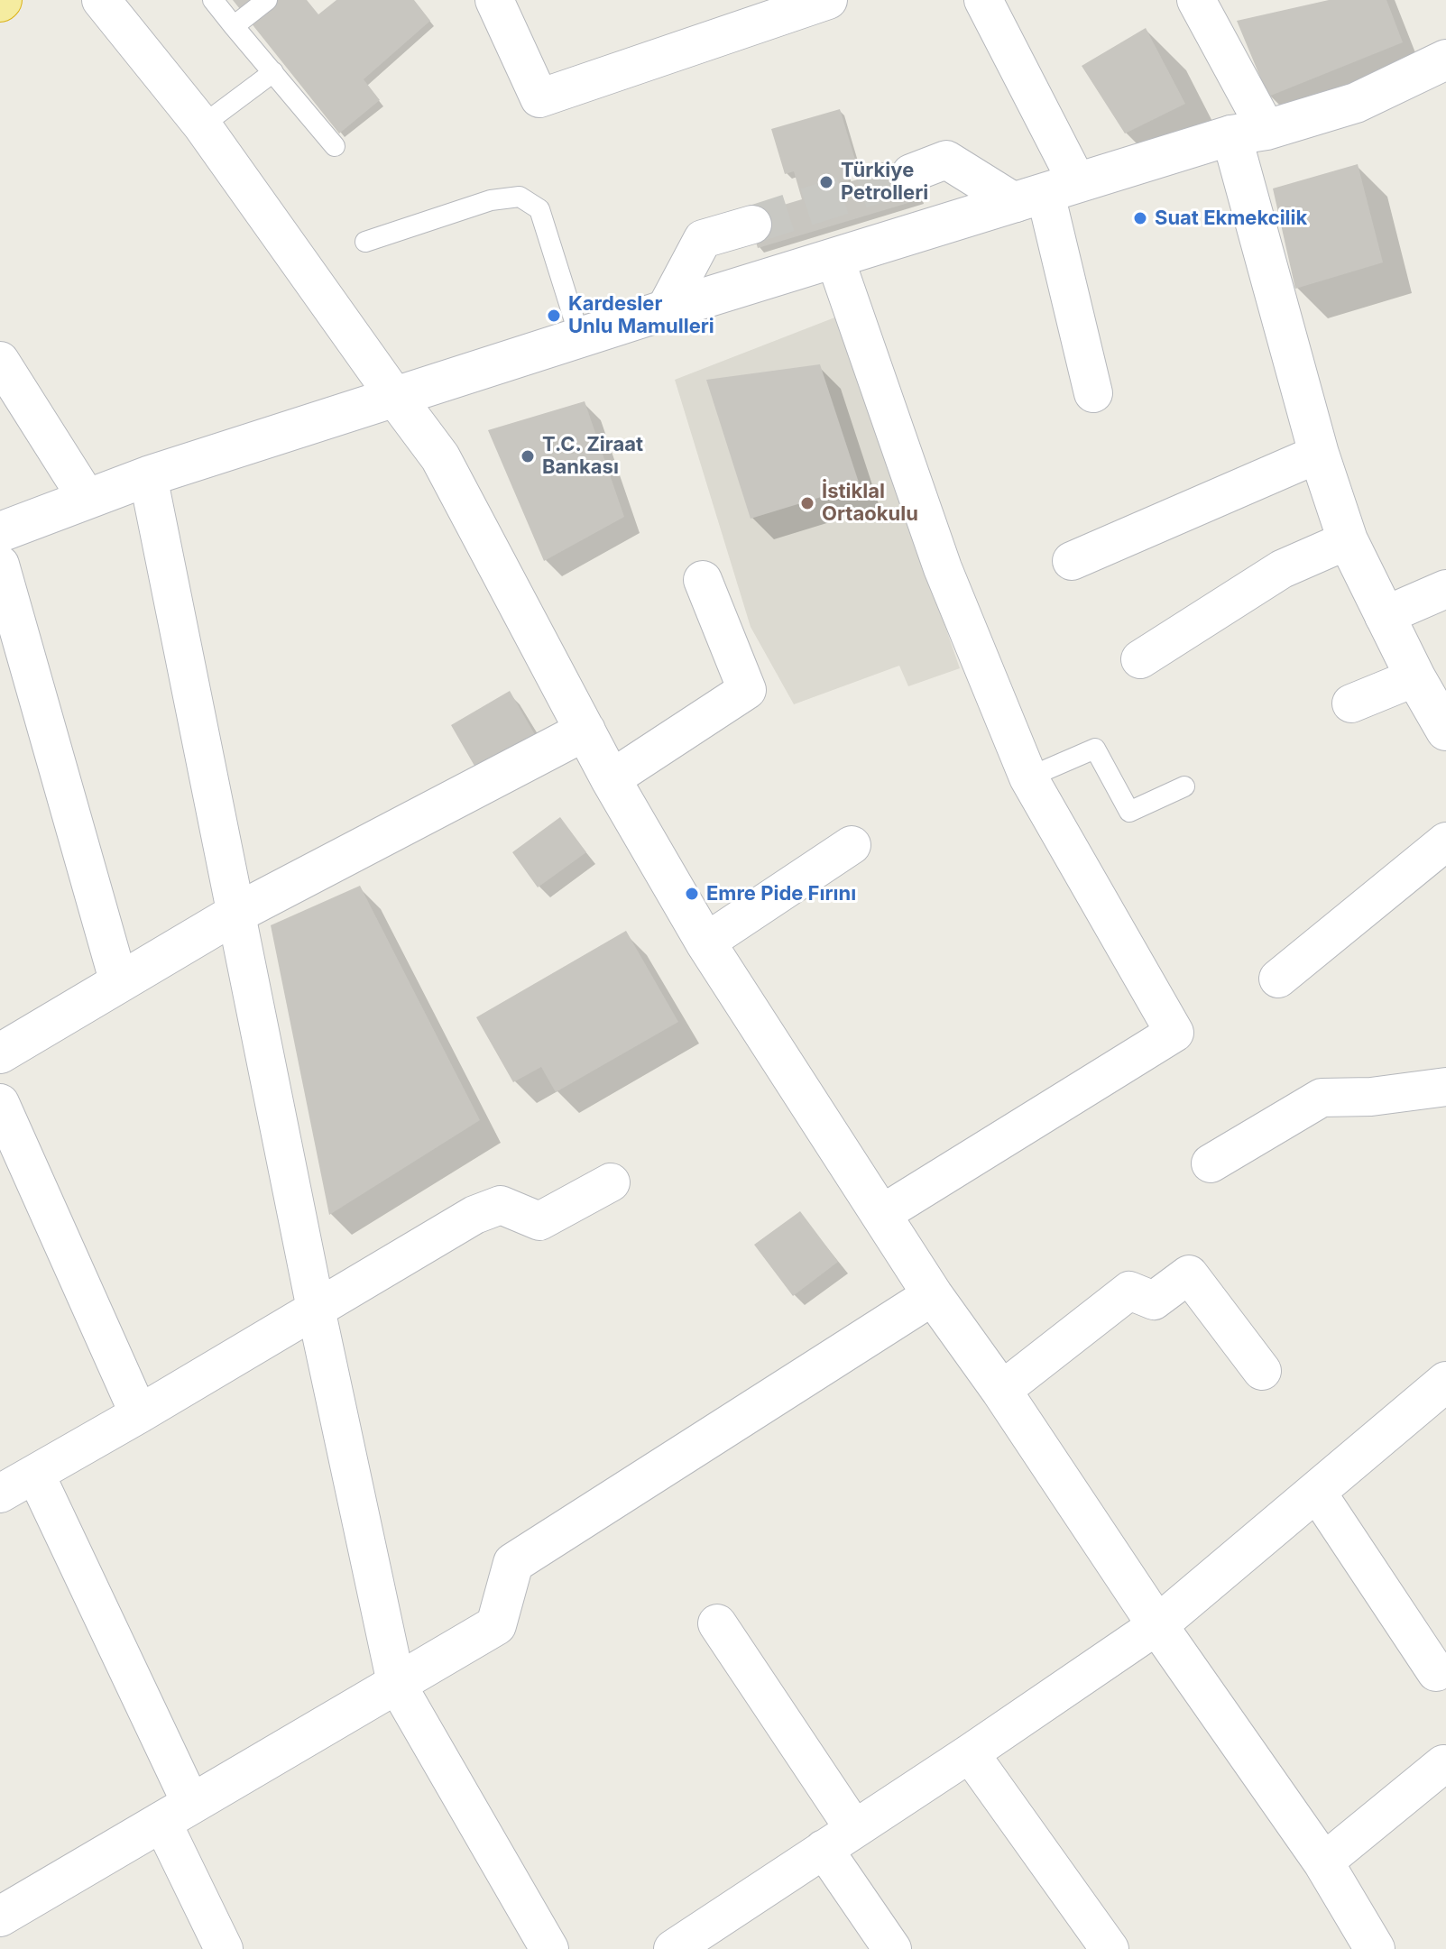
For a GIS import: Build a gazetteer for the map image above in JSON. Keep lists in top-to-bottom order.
{
  "places": [
    "Türkiye Petrolleri",
    "Suat Ekmekcilik",
    "Kardesler Unlu Mamulleri",
    "T.C. Ziraat Bankası",
    "İstiklal Ortaokulu",
    "Emre Pide Fırını"
  ]
}
